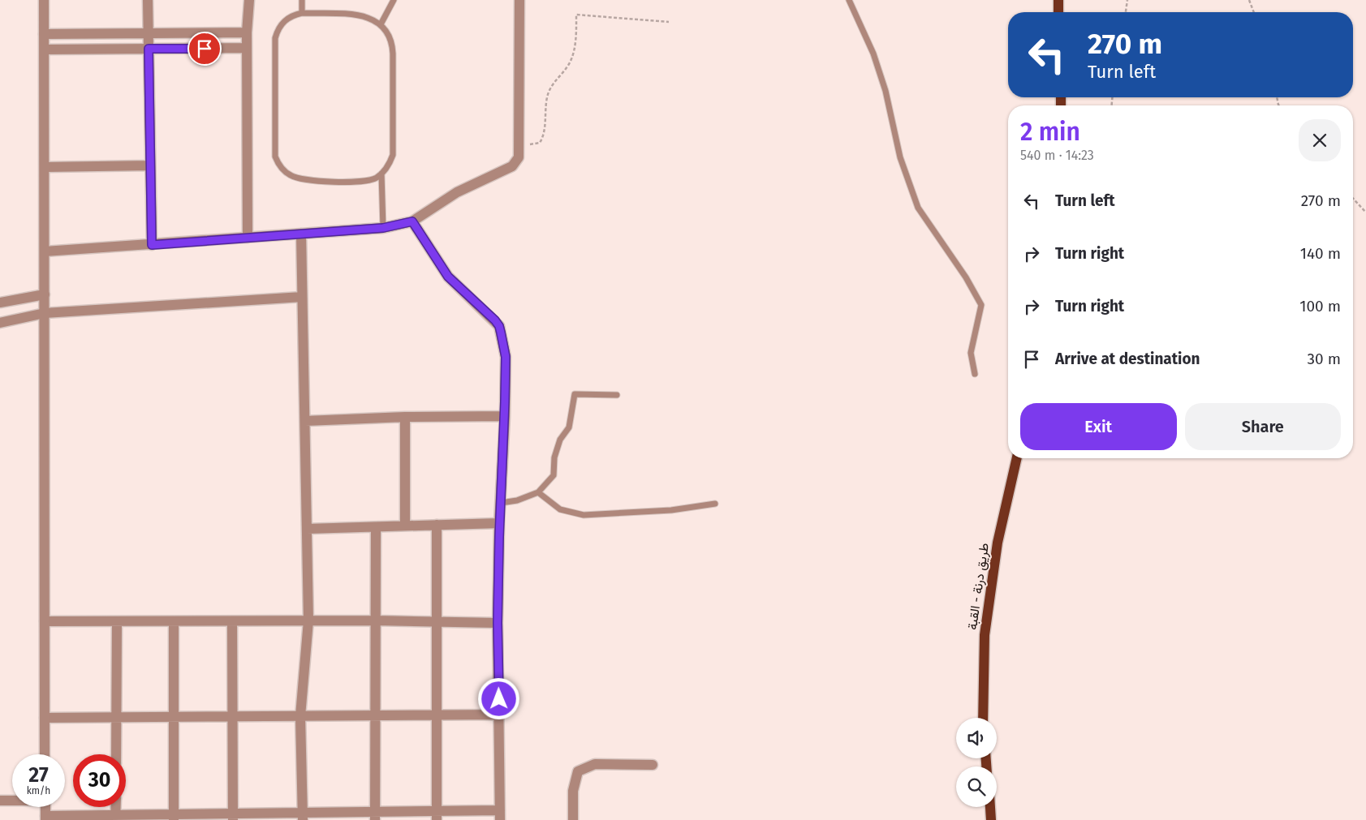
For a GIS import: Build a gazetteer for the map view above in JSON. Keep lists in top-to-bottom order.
{
  "streets": {
    "main road": ["طريق درنة - القبة"]
  },
  "page": {
    "turn": ["270 m", "Turn left"],
    "heading": ["2 min", "540 m · 14:23"],
    "list": [
      {
        "name": "Turn left",
        "value": "270 m"
      },
      {
        "name": "Turn right",
        "value": "140 m"
      },
      {
        "name": "Turn right",
        "value": "100 m"
      },
      {
        "name": "Arrive at destination",
        "value": "30 m"
      }
    ],
    "buttons": ["Exit", "Share"],
    "speed": "27 km/h",
    "limit": "30"
  }
}
